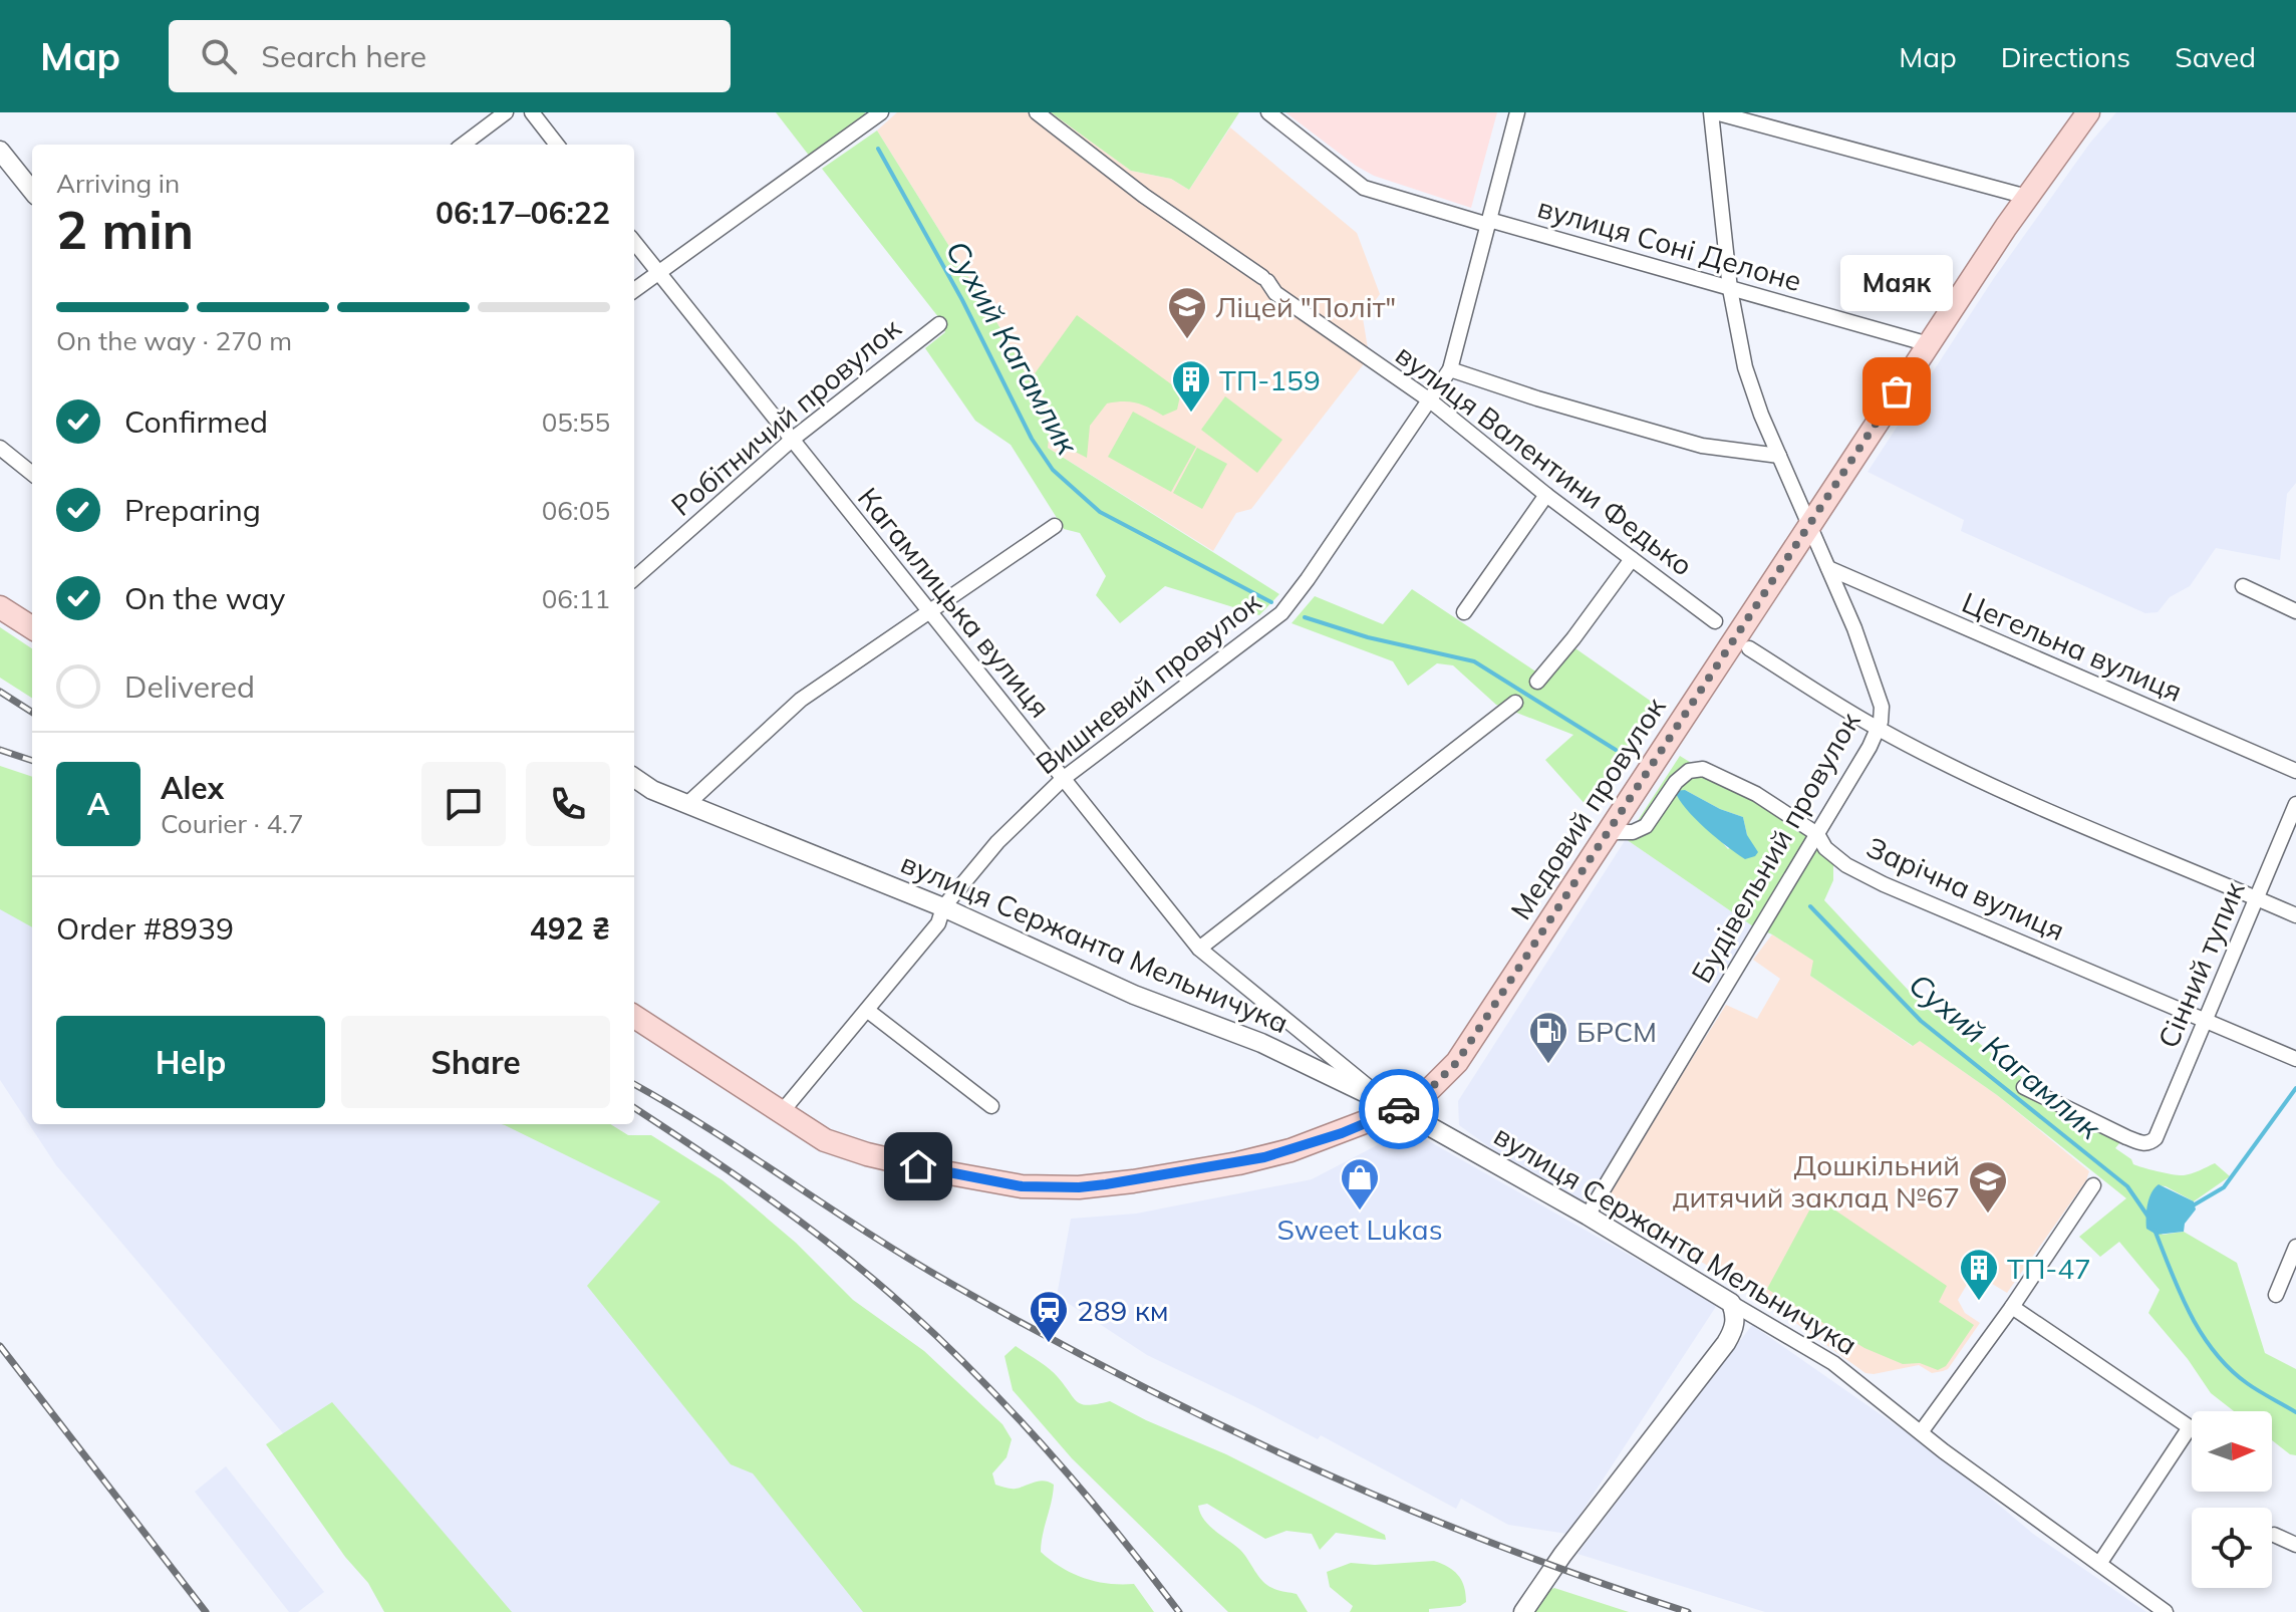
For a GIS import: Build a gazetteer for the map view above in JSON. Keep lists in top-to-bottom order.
{
  "streets": {
    "main road": ["Медовий провулок"],
    "street": [
      "вулиця Соні Делоне",
      "Робітничий провулок",
      "вулиця Валентини Федько",
      "Кагамлицька вулиця",
      "Цегельна вулиця",
      "Вишневий провулок",
      "Будівельний провулок",
      "Зарічна вулиця",
      "вулиця Сержанта Мельничука",
      "Сінний тупик"
    ]
  },
  "crossings": [
    ["вулиця Соні Делоне", "Вишневий провулок"],
    ["вулиця Соні Делоне", "Медовий провулок"],
    ["вулиця Соні Делоне", "Будівельний провулок"],
    ["Робітничий провулок", "Кагамлицька вулиця"],
    ["вулиця Валентини Федько", "Вишневий провулок"],
    ["Кагамлицька вулиця", "Вишневий провулок"],
    ["Кагамлицька вулиця", "Медовий провулок"],
    ["Кагамлицька вулиця", "вулиця Сержанта Мельничука"],
    ["Цегельна вулиця", "Будівельний провулок"],
    ["Вишневий провулок", "Медовий провулок"],
    ["Вишневий провулок", "вулиця Сержанта Мельничука"],
    ["Медовий провулок", "Будівельний провулок"],
    ["Медовий провулок", "Зарічна вулиця"],
    ["Медовий провулок", "вулиця Сержанта Мельничука"],
    ["Будівельний провулок", "Зарічна вулиця"],
    ["Будівельний провулок", "вулиця Сержанта Мельничука"],
    ["Зарічна вулиця", "Сінний тупик"]
  ],
  "water": ["Сухий Кагамлик"],
  "places": {
    "school or university": ["Ліцей \"Політ\"", "Дошкільний дитячий заклад №67"],
    "other": ["Маяк"],
    "building": ["ТП-159", "ТП-47"],
    "fuel station": ["БРСМ"],
    "shop": ["Sweet Lukas"],
    "station": ["289 км"]
  },
  "north": "right",
  "page": {
    "header": "Map",
    "search": "Search here",
    "nav": ["Map", "Directions", "Saved"],
    "heading": ["2 min", "Arriving in", "06:17–06:22"],
    "panel": [
      "Alex",
      "Courier · 4.7",
      "Order #8939",
      "492 ₴"
    ],
    "bubble": "Маяк",
    "bar": "On the way · 270 m",
    "list": [
      ["Confirmed", "05:55"],
      ["Preparing", "06:05"],
      ["On the way", "06:11"],
      "Delivered"
    ],
    "round": "A",
    "buttons": ["Help", "Share"]
  }
}
